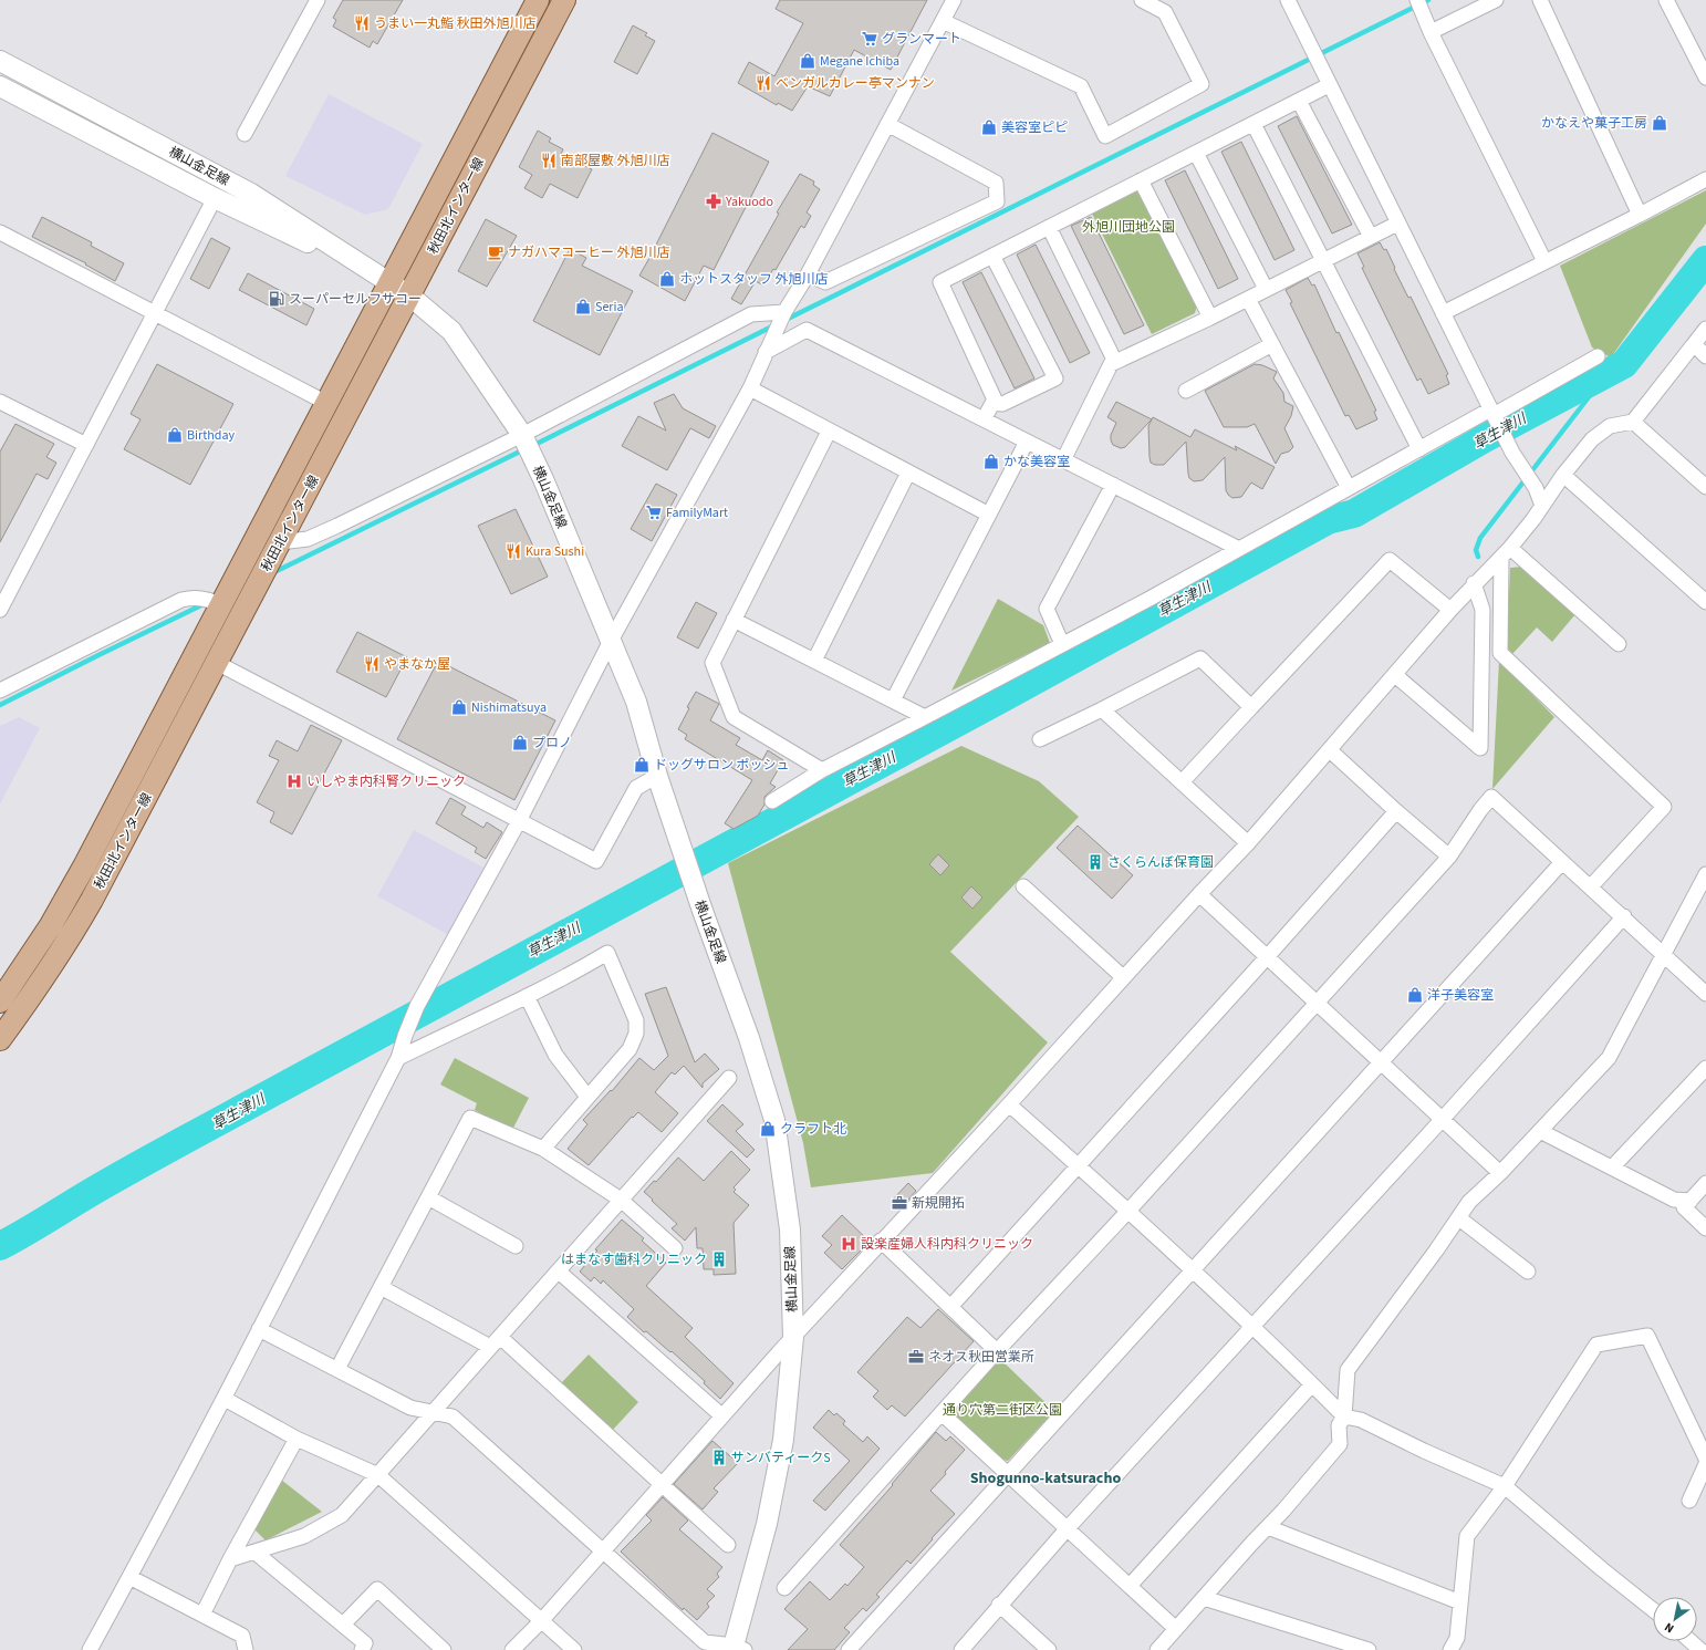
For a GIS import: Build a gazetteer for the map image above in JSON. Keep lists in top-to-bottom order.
{
  "streets": {
    "main road": ["秋田北インター線"],
    "street": ["横山金足線"]
  },
  "crossings": [
    ["横山金足線", "秋田北インター線"]
  ],
  "districts": ["Shogunno-katsuracho"],
  "water": ["草生津川"],
  "parks": ["外旭川団地公園", "通り穴第二街区公園"],
  "places": {
    "restaurant": [
      "うまい一丸鮨 秋田外旭川店",
      "ベンガルカレー亭マンナン",
      "南部屋敷 外旭川店",
      "Kura Sushi",
      "やまなか屋"
    ],
    "supermarket": ["グランマート", "FamilyMart"],
    "shop": [
      "Megane Ichiba",
      "かなえや菓子工房",
      "美容室ピピ",
      "ホットスタッフ 外旭川店",
      "Seria",
      "Birthday",
      "かな美容室",
      "Nishimatsuya",
      "プロノ",
      "ドッグサロン ポッシュ",
      "洋子美容室",
      "クラフト北"
    ],
    "pharmacy": ["Yakuodo"],
    "cafe": ["ナガハマコーヒー 外旭川店"],
    "fuel station": ["スーパーセルフサコー"],
    "hospital": ["いしやま内科腎クリニック", "設楽産婦人科内科クリニック"],
    "building": ["さくらんぼ保育園", "はまなす歯科クリニック", "サンバティークS"],
    "office": ["新規開拓", "ネオス秋田営業所"]
  },
  "north": "bottom left"
}
